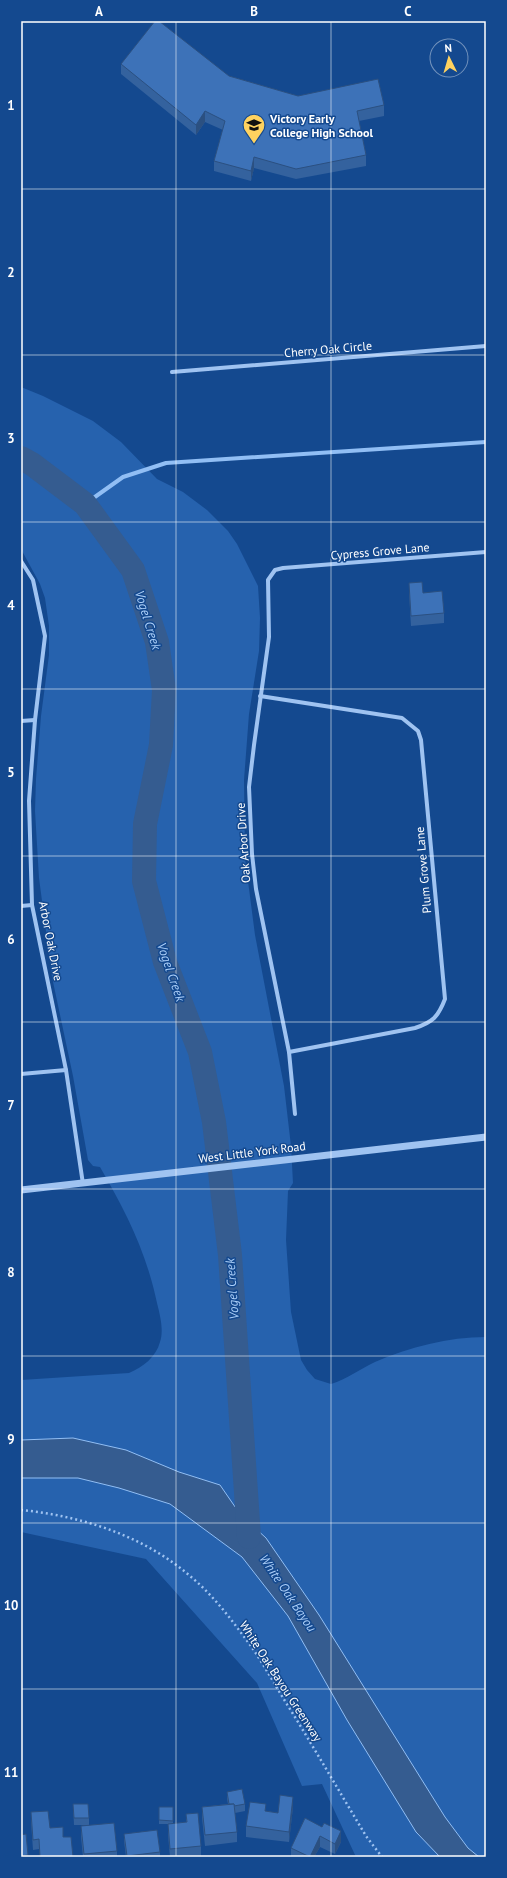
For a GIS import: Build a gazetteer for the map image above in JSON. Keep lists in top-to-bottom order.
{
  "streets": {
    "street": [
      "Cherry Oak Circle",
      "Cypress Grove Lane",
      "Oak Arbor Drive",
      "Plum Grove Lane",
      "Arbor Oak Drive",
      "West Little York Road"
    ],
    "path": ["White Oak Bayou Greenway"]
  },
  "crossings": [
    ["Cypress Grove Lane", "Oak Arbor Drive"],
    ["Oak Arbor Drive", "Plum Grove Lane"],
    ["Arbor Oak Drive", "West Little York Road"]
  ],
  "water": ["Vogel Creek", "White Oak Bayou"],
  "places": {
    "school or university": ["Victory Early College High School"]
  },
  "north": "top",
  "grid": {
    "columns": ["A", "B", "C"],
    "rows": [
      "1",
      "2",
      "3",
      "4",
      "5",
      "6",
      "7",
      "8",
      "9",
      "10",
      "11"
    ]
  }
}
